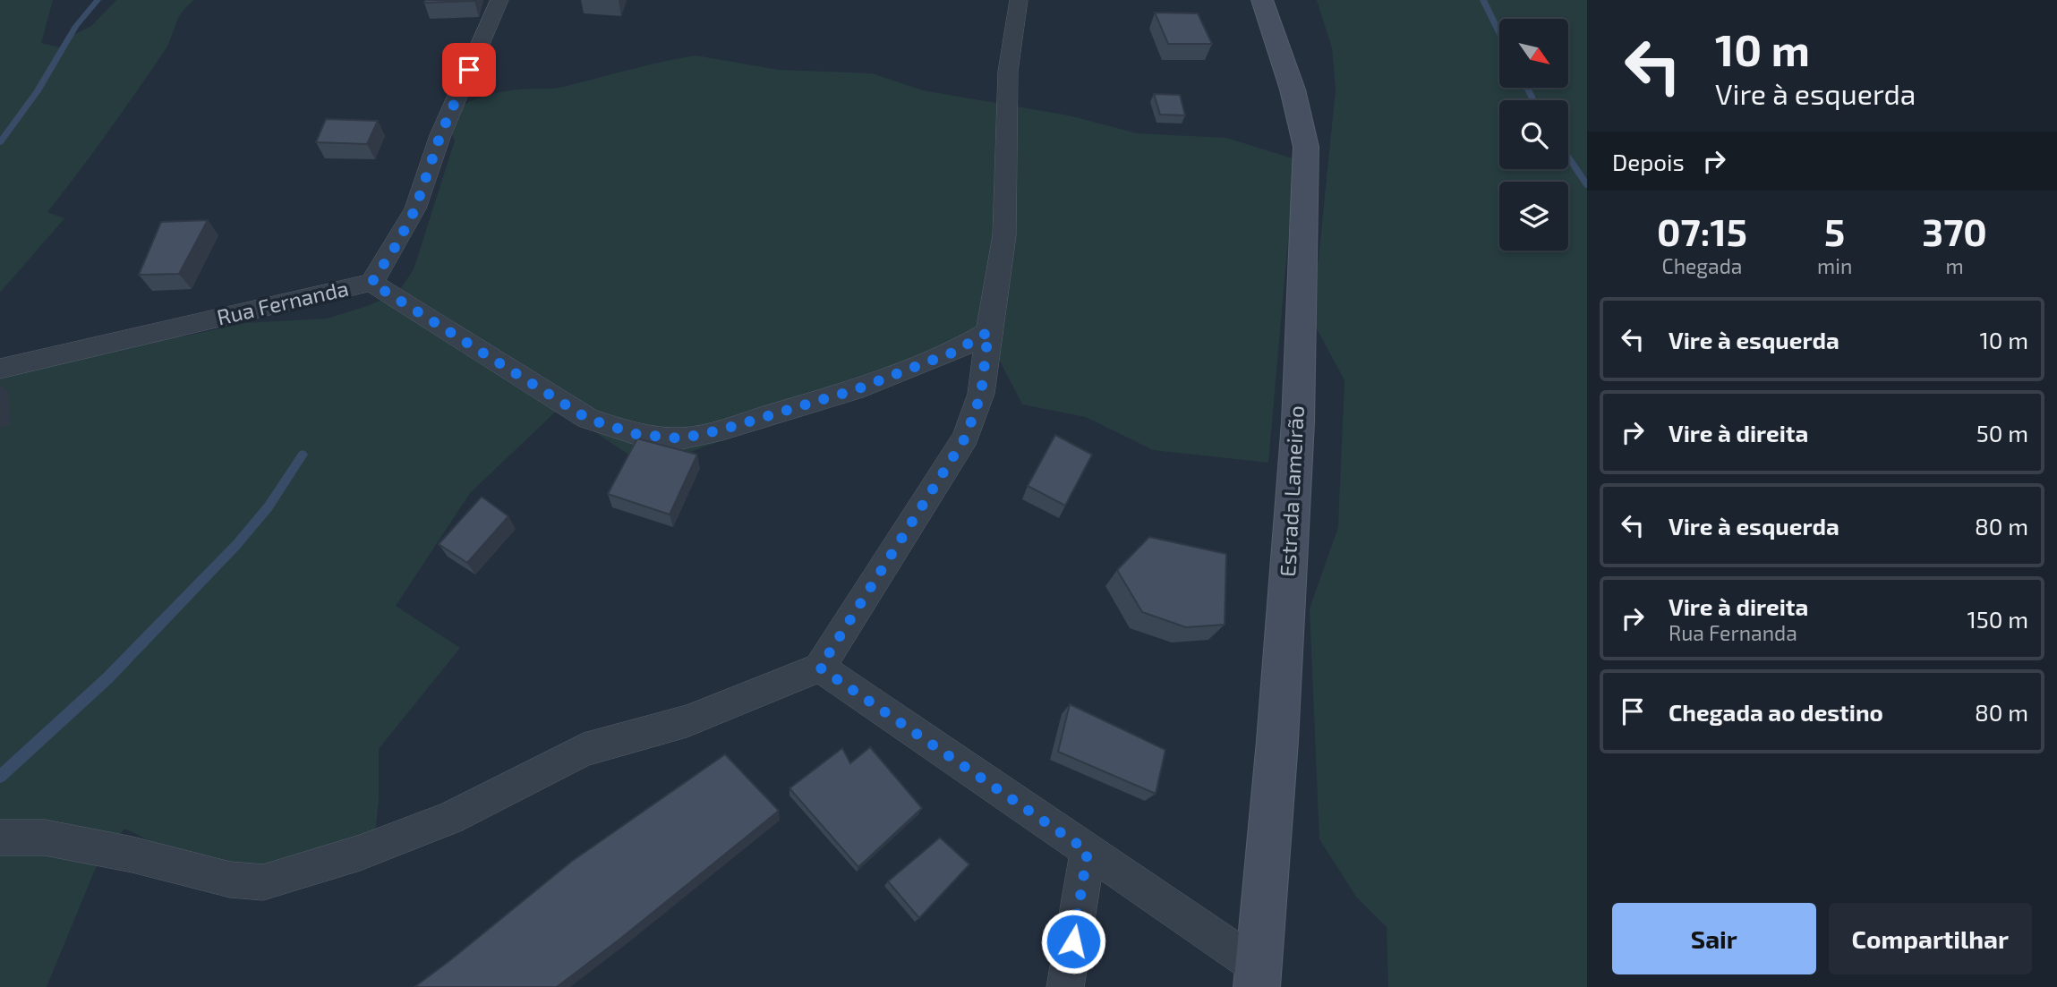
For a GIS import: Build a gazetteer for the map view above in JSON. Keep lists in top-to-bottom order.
{
  "streets": {
    "street": ["Rua Fernanda", "Estrada Lameirão"]
  },
  "north": "bottom right",
  "page": {
    "turn": ["10 m", "Vire à esquerda"],
    "then": "Depois",
    "eta": [
      "07:15",
      "Chegada",
      "5",
      "min",
      "370",
      "m"
    ],
    "list": [
      {
        "name": "Vire à esquerda",
        "value": "10 m"
      },
      {
        "name": "Vire à direita",
        "value": "50 m"
      },
      {
        "name": "Vire à esquerda",
        "value": "80 m"
      },
      {
        "name": "Vire à direita",
        "note": "Rua Fernanda",
        "value": "150 m"
      },
      {
        "name": "Chegada ao destino",
        "value": "80 m"
      }
    ],
    "buttons": ["Sair", "Compartilhar"]
  }
}
